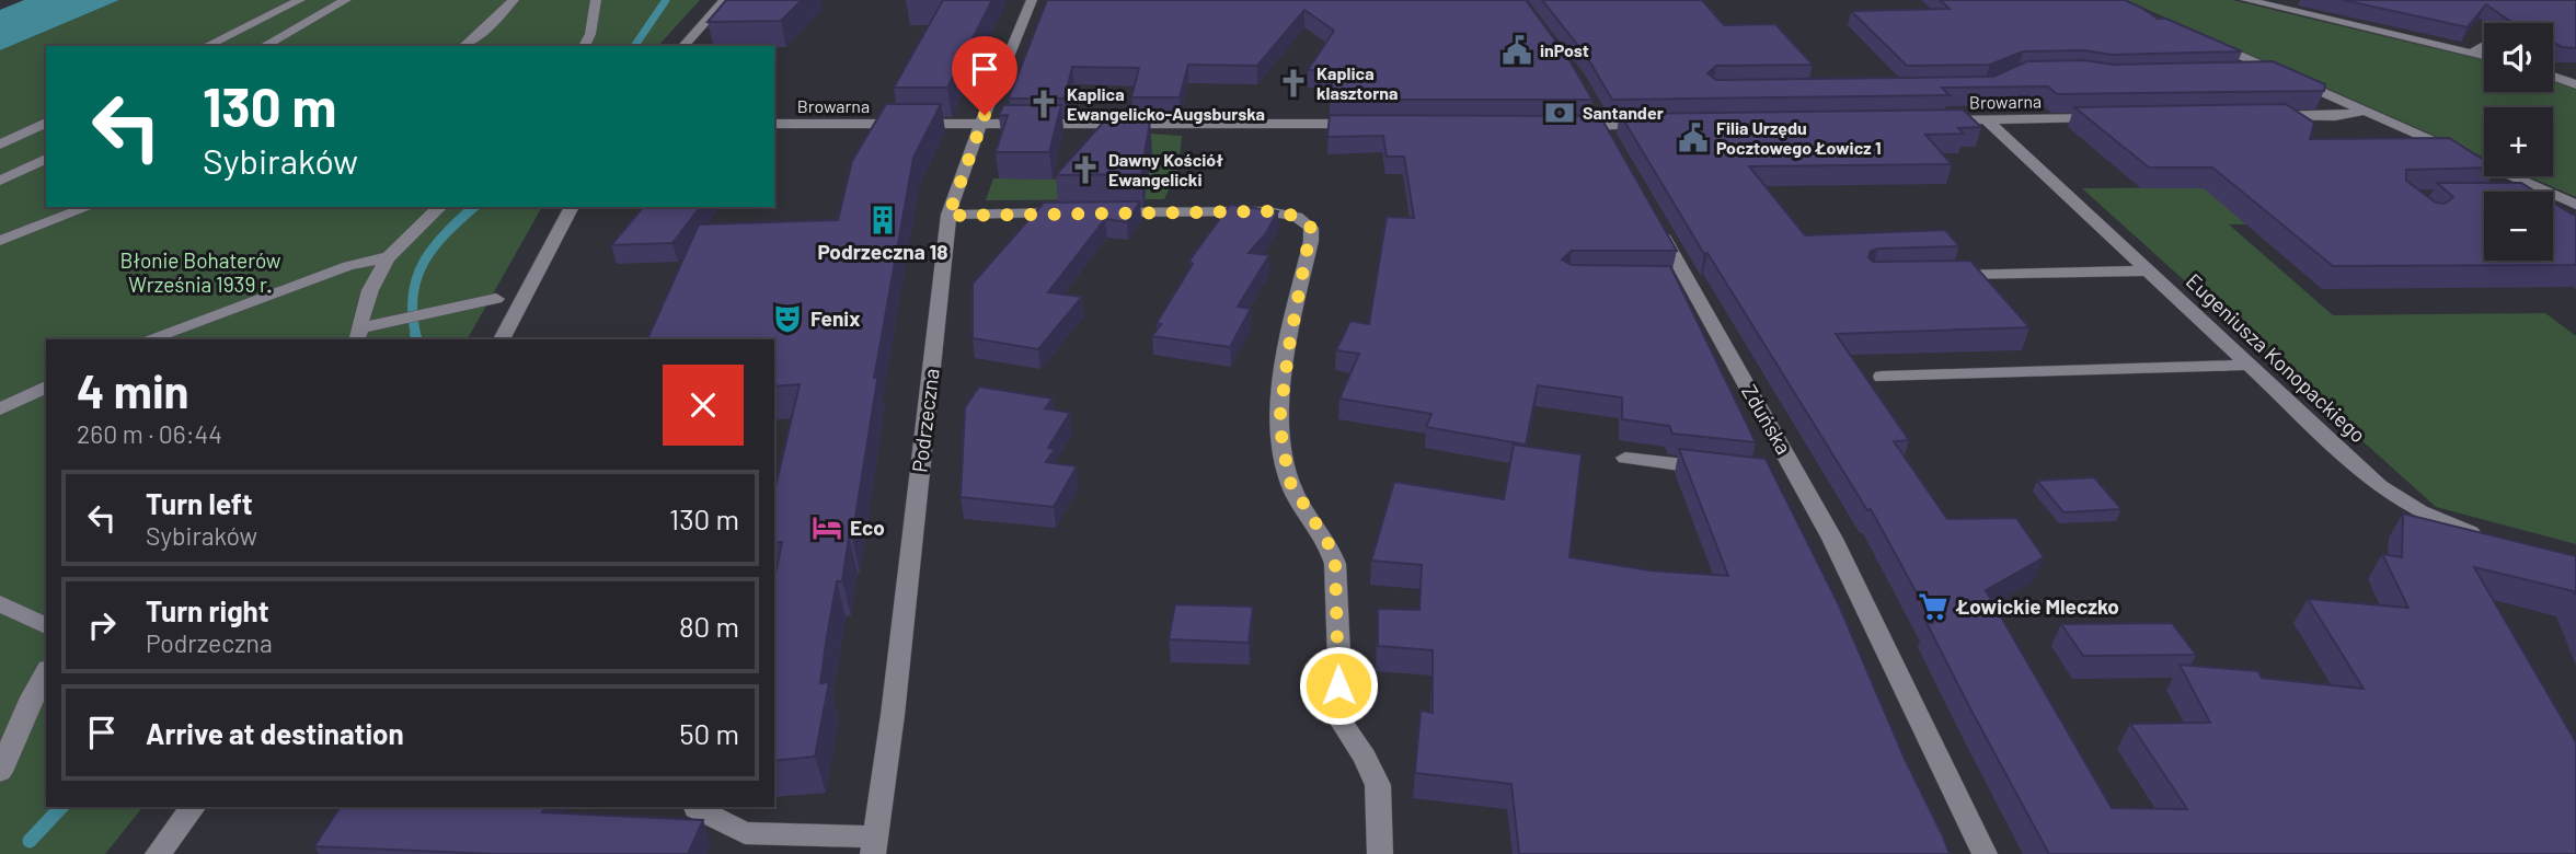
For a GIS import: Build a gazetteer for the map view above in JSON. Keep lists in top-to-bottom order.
{
  "streets": {
    "street": [
      "Browarna",
      "Eugeniusza Konopackiego",
      "Zduńska",
      "Podrzeczna"
    ]
  },
  "crossings": [
    ["Browarna", "Eugeniusza Konopackiego"],
    ["Browarna", "Podrzeczna"]
  ],
  "parks": ["Błonie Bohaterów Września 1939 r."],
  "places": {
    "public building": ["inPost", "Filia Urzędu Pocztowego Łowicz 1"],
    "church": ["Kaplica klasztorna", "Kaplica Ewangelicko-Augsburska", "Dawny Kościół Ewangelicki"],
    "bank": ["Santander"],
    "building": ["Podrzeczna 18"],
    "theatre": ["Fenix"],
    "hotel": ["Eco"],
    "supermarket": ["Łowickie Mleczko"]
  },
  "page": {
    "map_buttons": ["+", "−"],
    "turn": ["130 m", "Sybiraków"],
    "heading": ["4 min", "260 m · 06:44"],
    "list": [
      {
        "name": "Turn left",
        "note": "Sybiraków",
        "value": "130 m"
      },
      {
        "name": "Turn right",
        "note": "Podrzeczna",
        "value": "80 m"
      },
      {
        "name": "Arrive at destination",
        "value": "50 m"
      }
    ]
  }
}
